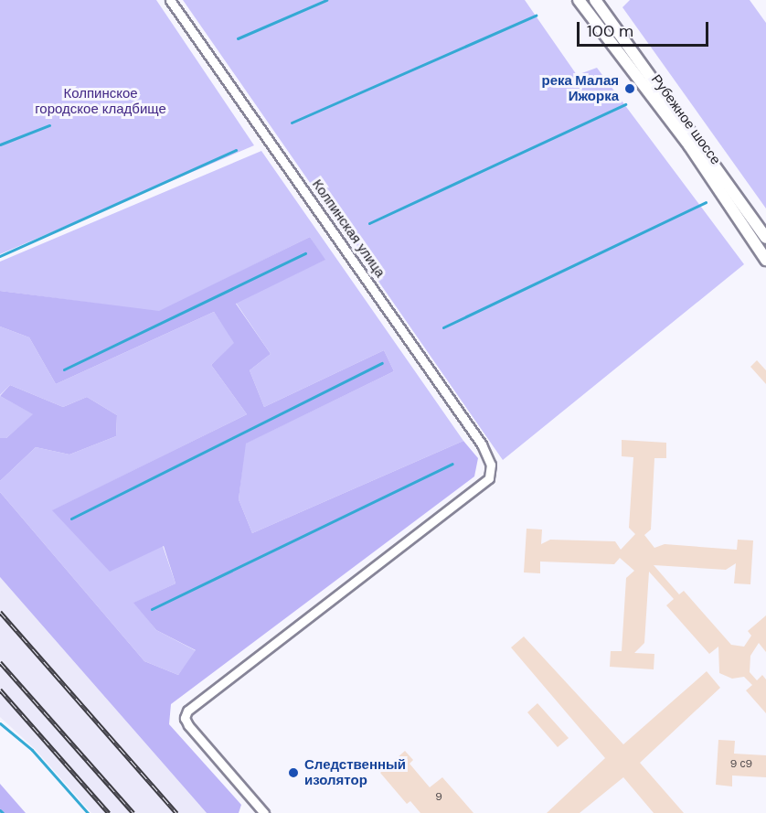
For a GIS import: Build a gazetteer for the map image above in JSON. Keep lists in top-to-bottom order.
{
  "streets": {
    "main road": ["Рубежное шоссе"],
    "street": ["Колпинская улица"]
  },
  "parks": ["Колпинское городское кладбище"],
  "places": ["река Малая Ижорка", "Следственный изолятор"],
  "house_numbers": ["9 с9", "9"],
  "scale_bar": "100 m"
}
